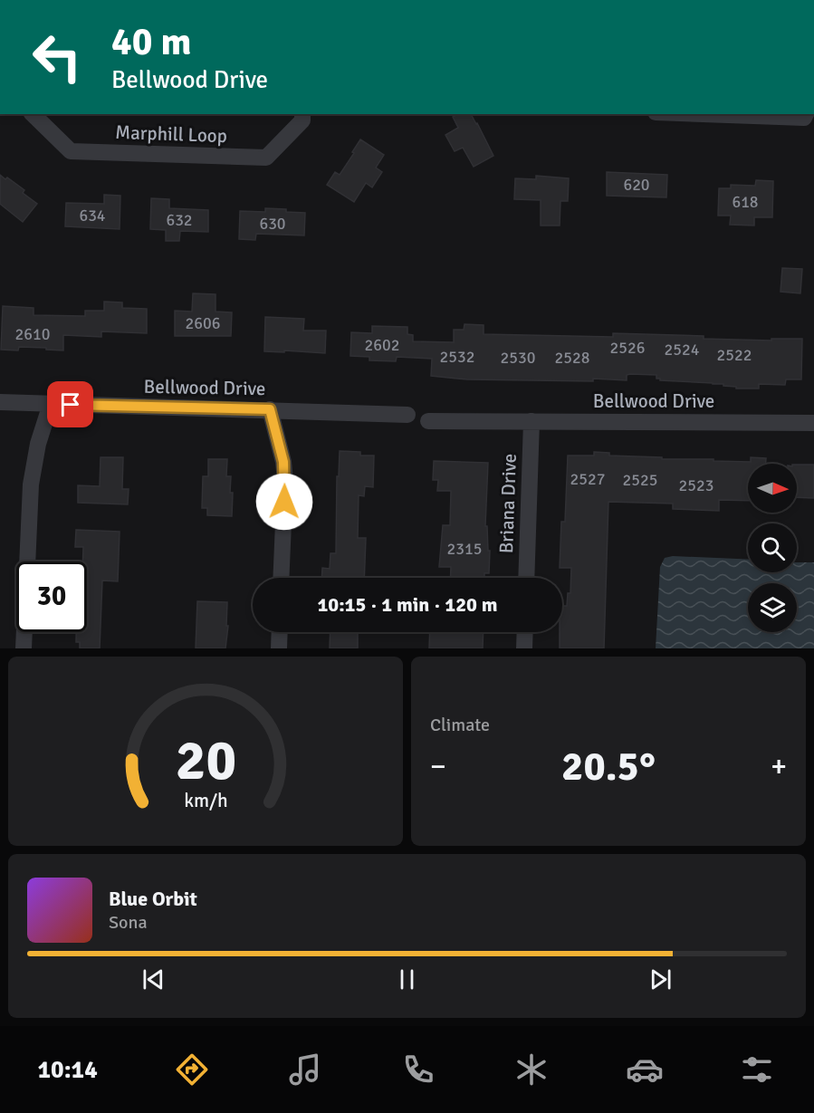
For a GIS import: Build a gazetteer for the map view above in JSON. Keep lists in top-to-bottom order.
{
  "streets": {
    "street": ["Marphill Loop", "Bellwood Drive", "Briana Drive"]
  },
  "crossings": [
    ["Bellwood Drive", "Briana Drive"]
  ],
  "house_numbers": [
    "620",
    "618",
    "634",
    "632",
    "630",
    "2606",
    "2610",
    "2602",
    "2526",
    "2524",
    "2522",
    "2532",
    "2530",
    "2528",
    "2527",
    "2525",
    "2523",
    "2315"
  ],
  "north": "right",
  "page": {
    "turn": ["40 m", "Bellwood Drive"],
    "limit": "30",
    "trip": "10:15 · 1 min · 120 m",
    "tile": "Climate",
    "heat": ["−", "20.5°", "+"],
    "song": ["Blue Orbit", "Sona"],
    "tabs": "10:14",
    "gauge": ["20", "km/h"]
  }
}
